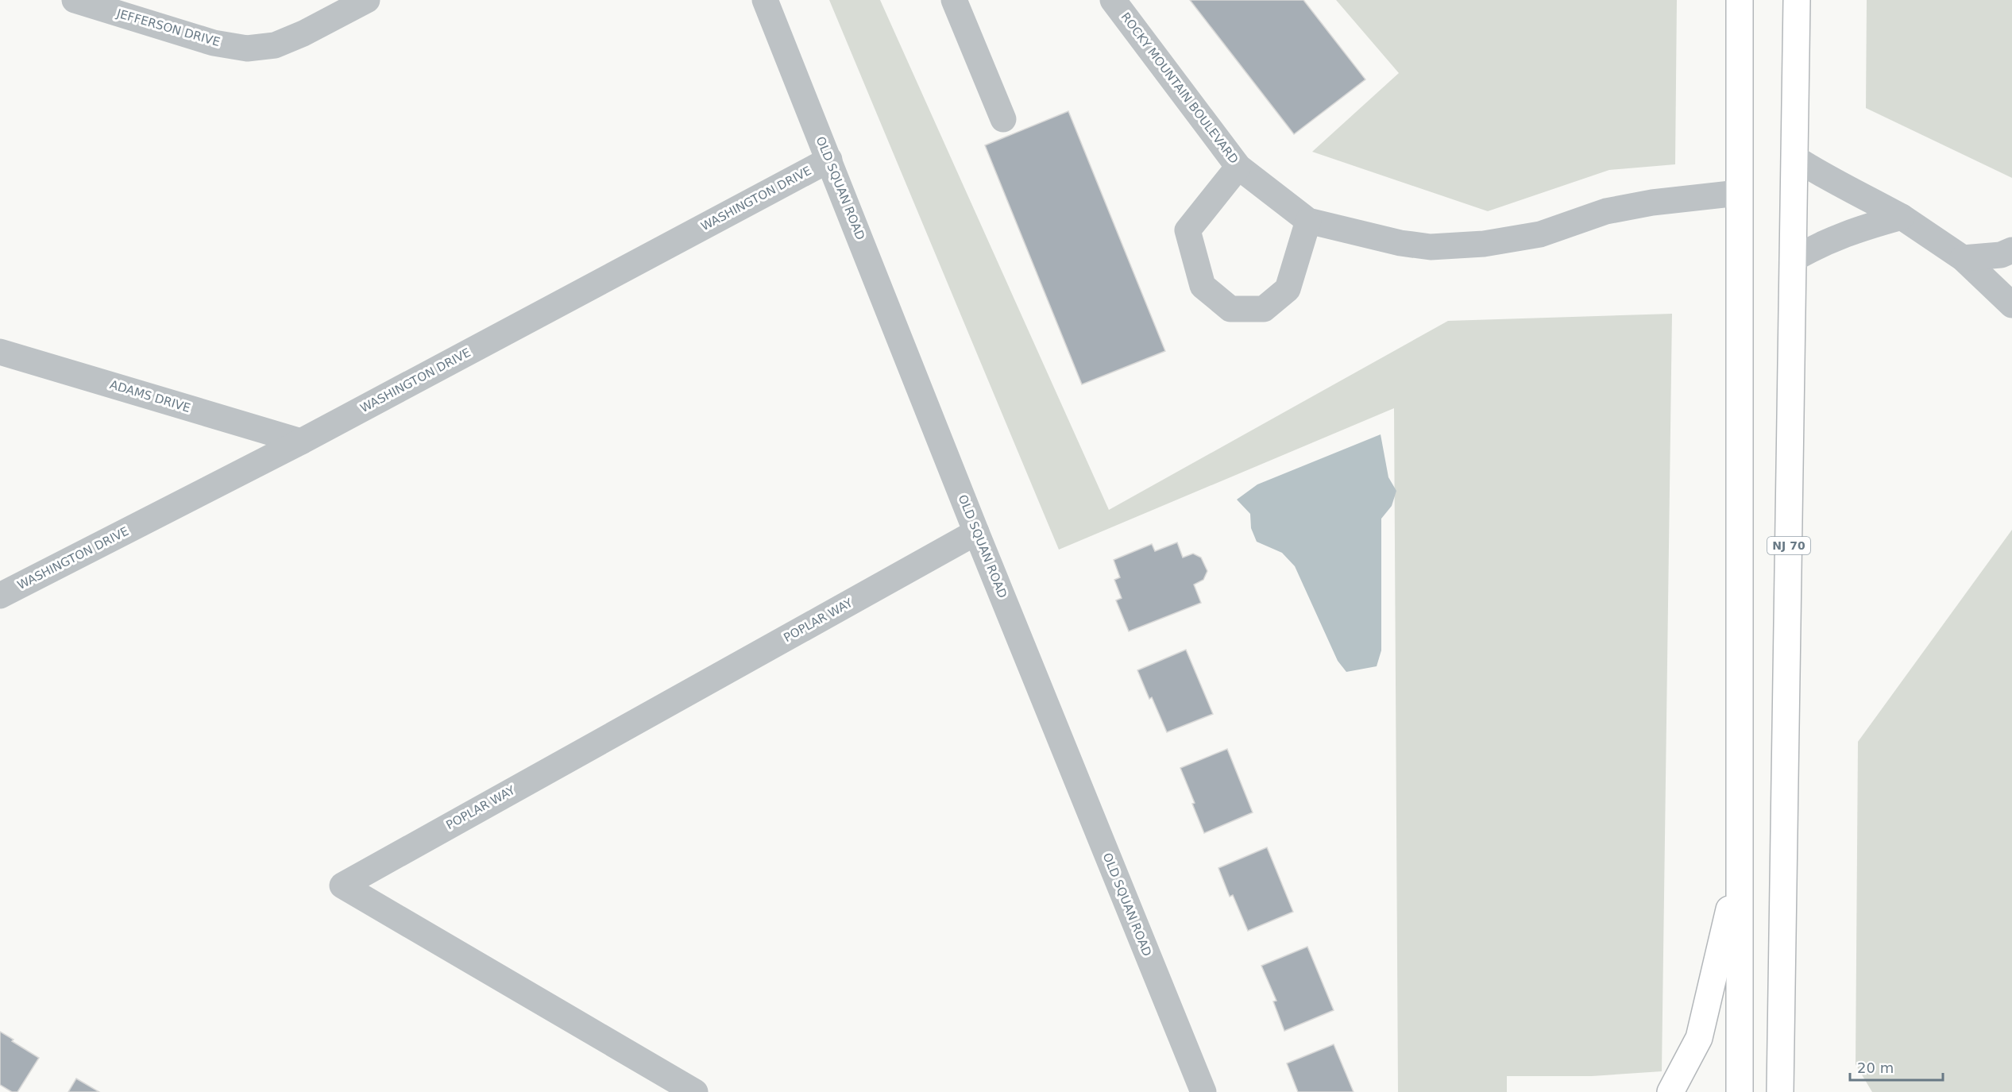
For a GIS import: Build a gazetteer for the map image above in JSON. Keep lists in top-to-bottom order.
{
  "streets": {
    "highway": ["NJ 70"],
    "street": [
      "JEFFERSON DRIVE",
      "ROCKY MOUNTAIN BOULEVARD",
      "OLD SQUAN ROAD",
      "WASHINGTON DRIVE",
      "ADAMS DRIVE",
      "POPLAR WAY"
    ]
  },
  "crossings": [
    ["OLD SQUAN ROAD", "WASHINGTON DRIVE"],
    ["OLD SQUAN ROAD", "POPLAR WAY"],
    ["WASHINGTON DRIVE", "ADAMS DRIVE"]
  ],
  "scale_bar": "20 m"
}
